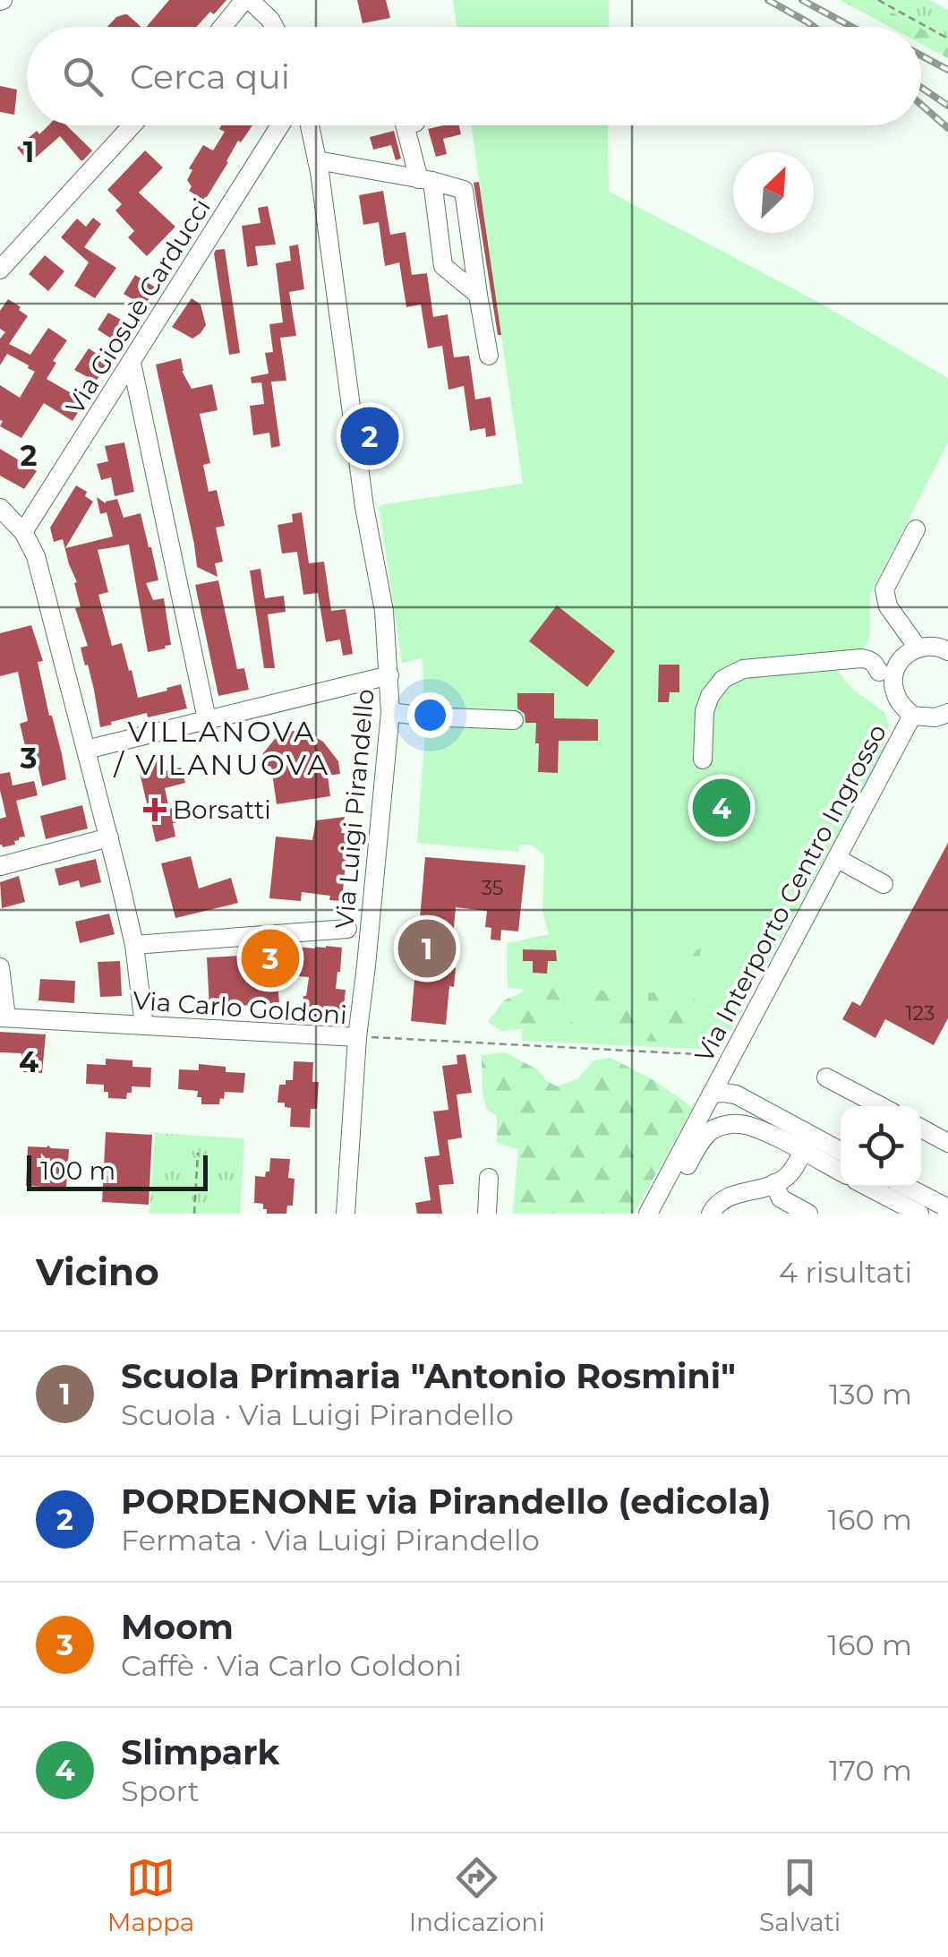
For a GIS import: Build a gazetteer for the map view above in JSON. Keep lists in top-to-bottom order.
{
  "streets": {
    "street": [
      "Via Giosuè Carducci",
      "Via Luigi Pirandello",
      "Via Interporto Centro Ingrosso",
      "Via Carlo Goldoni"
    ]
  },
  "crossings": [
    ["Via Luigi Pirandello", "Via Carlo Goldoni"]
  ],
  "districts": ["VILLANOVA / VILANUOVA"],
  "places": {
    "health": ["Borsatti"]
  },
  "house_numbers": ["35", "123"],
  "scale_bar": "100 m",
  "north": "top right",
  "page": {
    "search": "Cerca qui",
    "pins": [
      "2",
      "4",
      "1",
      "3"
    ],
    "scale": "100 m",
    "heading": ["Vicino", "4 risultati"],
    "list": [
      {
        "mark": "1",
        "name": "Scuola Primaria \"Antonio Rosmini\"",
        "note": "Scuola · Via Luigi Pirandello",
        "value": "130 m"
      },
      {
        "mark": "2",
        "name": "PORDENONE via Pirandello (edicola)",
        "note": "Fermata · Via Luigi Pirandello",
        "value": "160 m"
      },
      {
        "mark": "3",
        "name": "Moom",
        "note": "Caffè · Via Carlo Goldoni",
        "value": "160 m"
      },
      {
        "mark": "4",
        "name": "Slimpark",
        "note": "Sport",
        "value": "170 m"
      }
    ],
    "nav": ["Mappa", "Indicazioni", "Salvati"]
  },
  "grid": {
    "rows": [
      "1",
      "2",
      "3",
      "4"
    ]
  }
}
